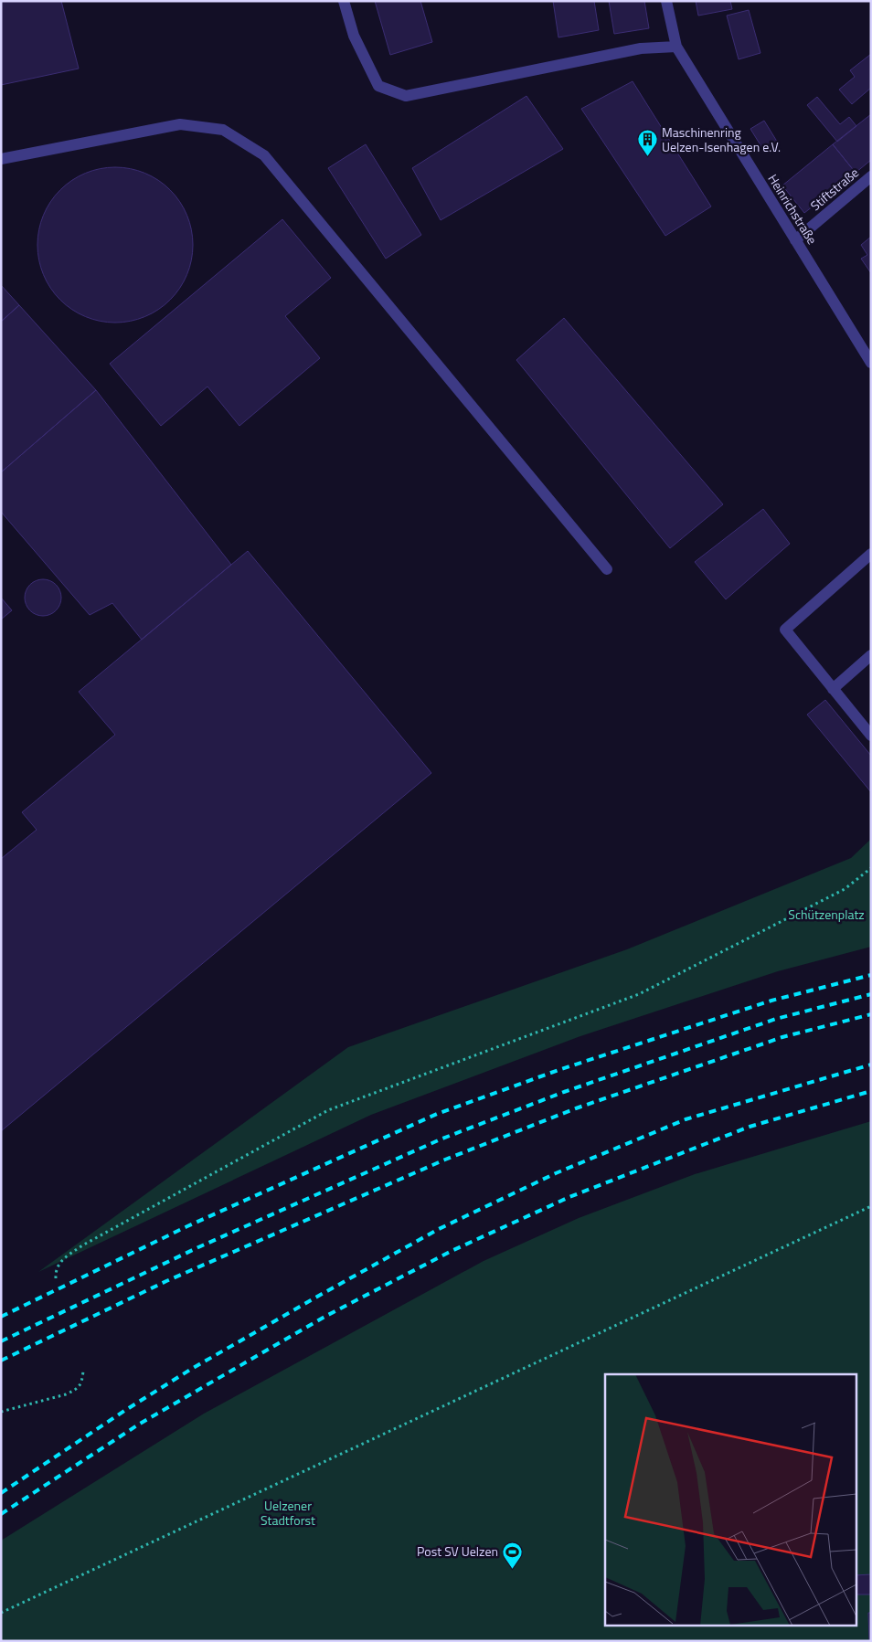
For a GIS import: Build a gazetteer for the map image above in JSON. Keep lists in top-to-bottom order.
{
  "streets": {
    "street": ["Stiftstraße", "Heinrichstraße"]
  },
  "crossings": [
    ["Stiftstraße", "Heinrichstraße"]
  ],
  "parks": ["Schützenplatz", "Uelzener Stadtforst"],
  "places": {
    "building": ["Maschinenring Uelzen-Isenhagen e.V."],
    "sports": ["Post SV Uelzen"]
  }
}
